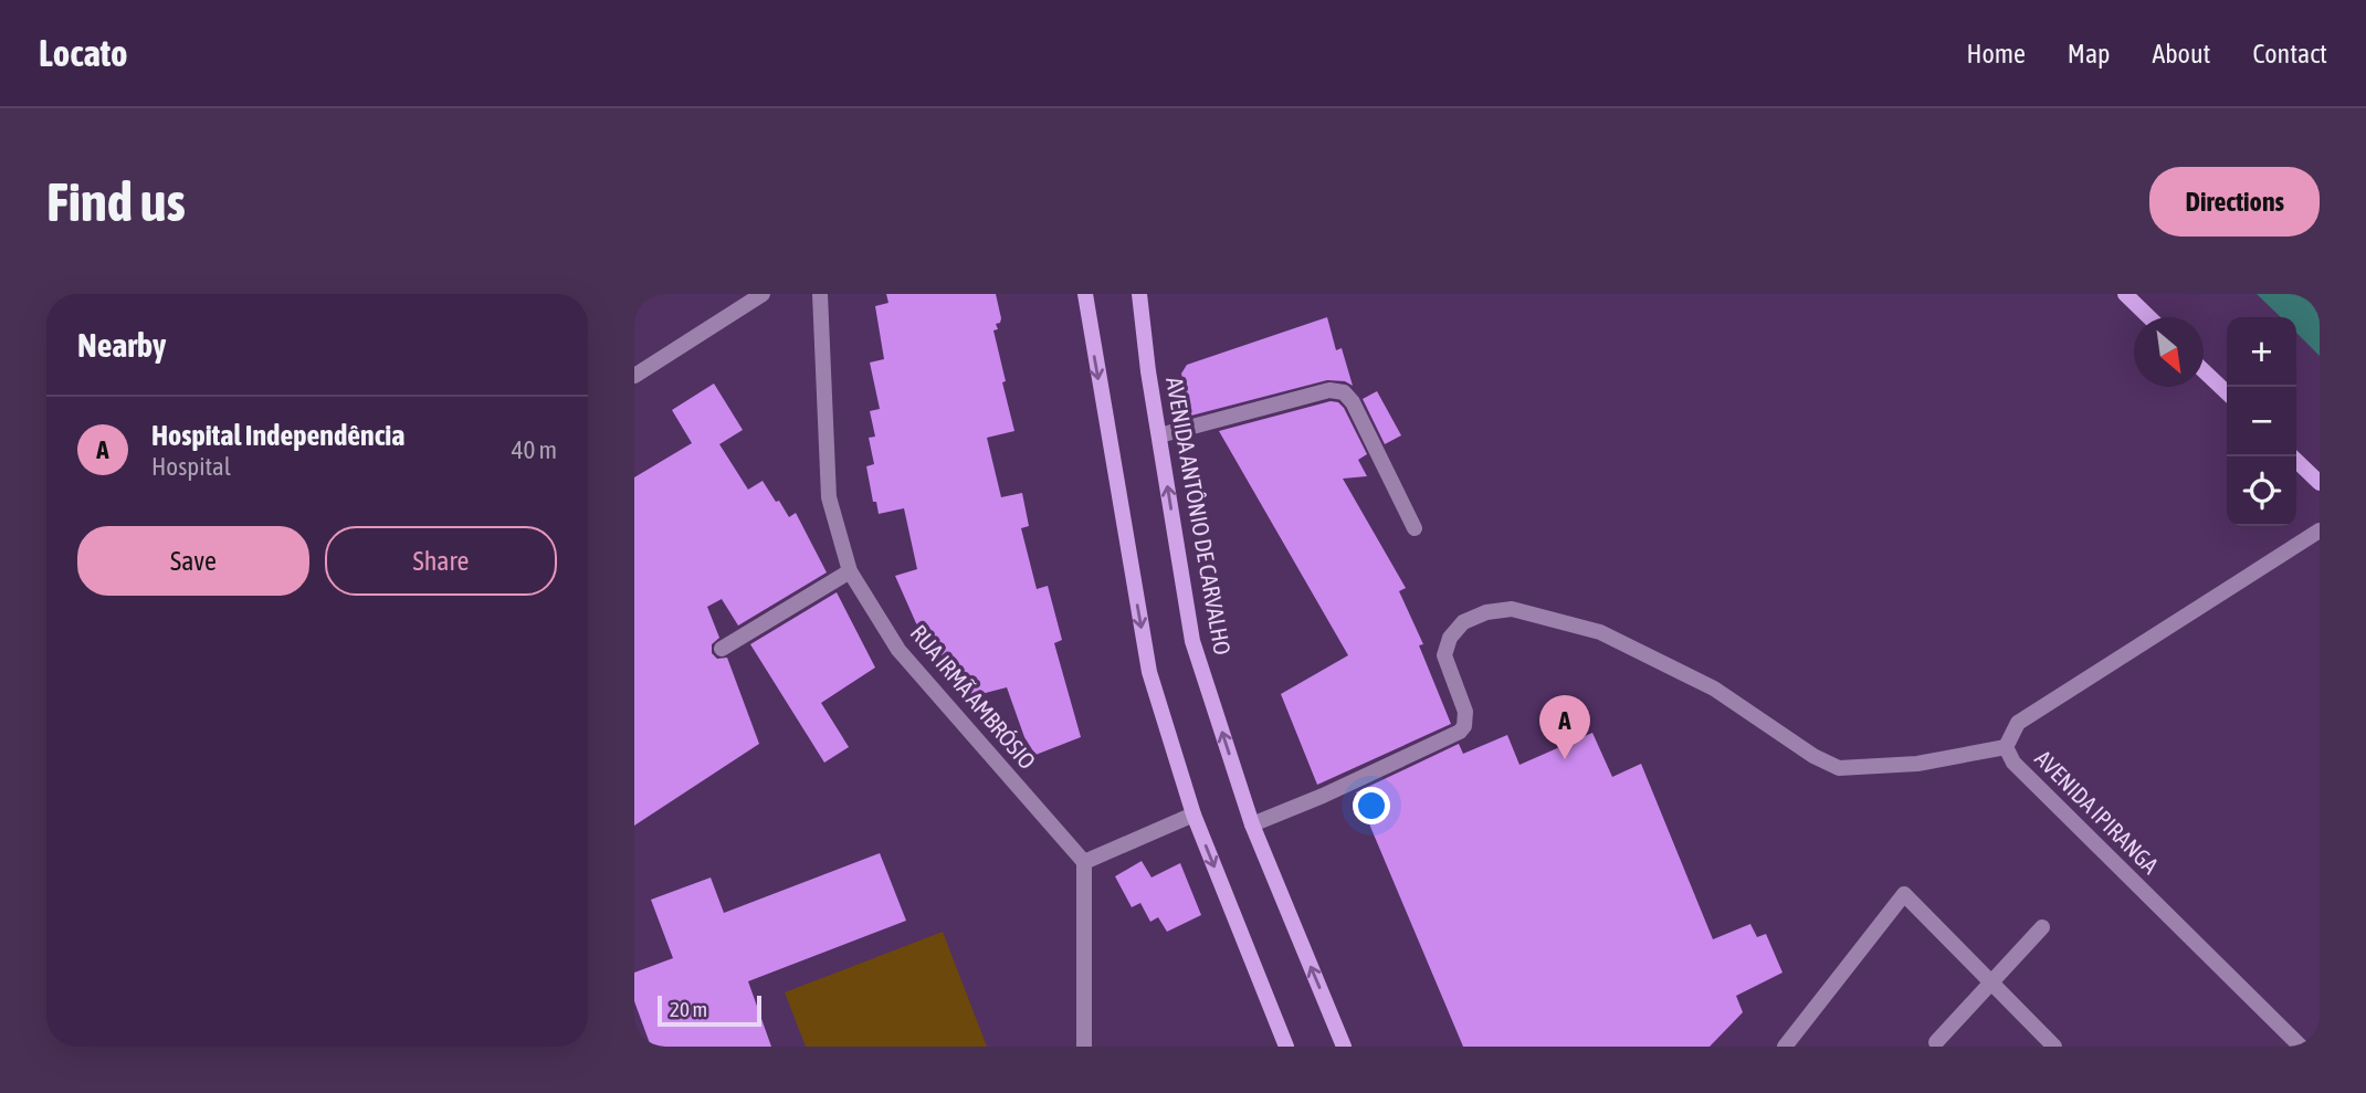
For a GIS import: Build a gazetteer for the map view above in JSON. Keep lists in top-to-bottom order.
{
  "streets": {
    "main road": ["AVENIDA ANTÔNIO DE CARVALHO"],
    "street": ["RUA IRMÃ AMBRÓSIO", "AVENIDA IPIRANGA"]
  },
  "scale_bar": "20 m",
  "north": "bottom right",
  "page": {
    "header": "Locato",
    "nav": [
      "Home",
      "Map",
      "About",
      "Contact"
    ],
    "buttons": [
      "Directions",
      ["Save", "Share"]
    ],
    "title": "Find us",
    "heading": "Nearby",
    "map_buttons": ["+", "−"],
    "list": [
      {
        "mark": "A",
        "name": "Hospital Independência",
        "note": "Hospital",
        "value": "40 m"
      }
    ],
    "pins": "A",
    "scale": "20 m"
  }
}
